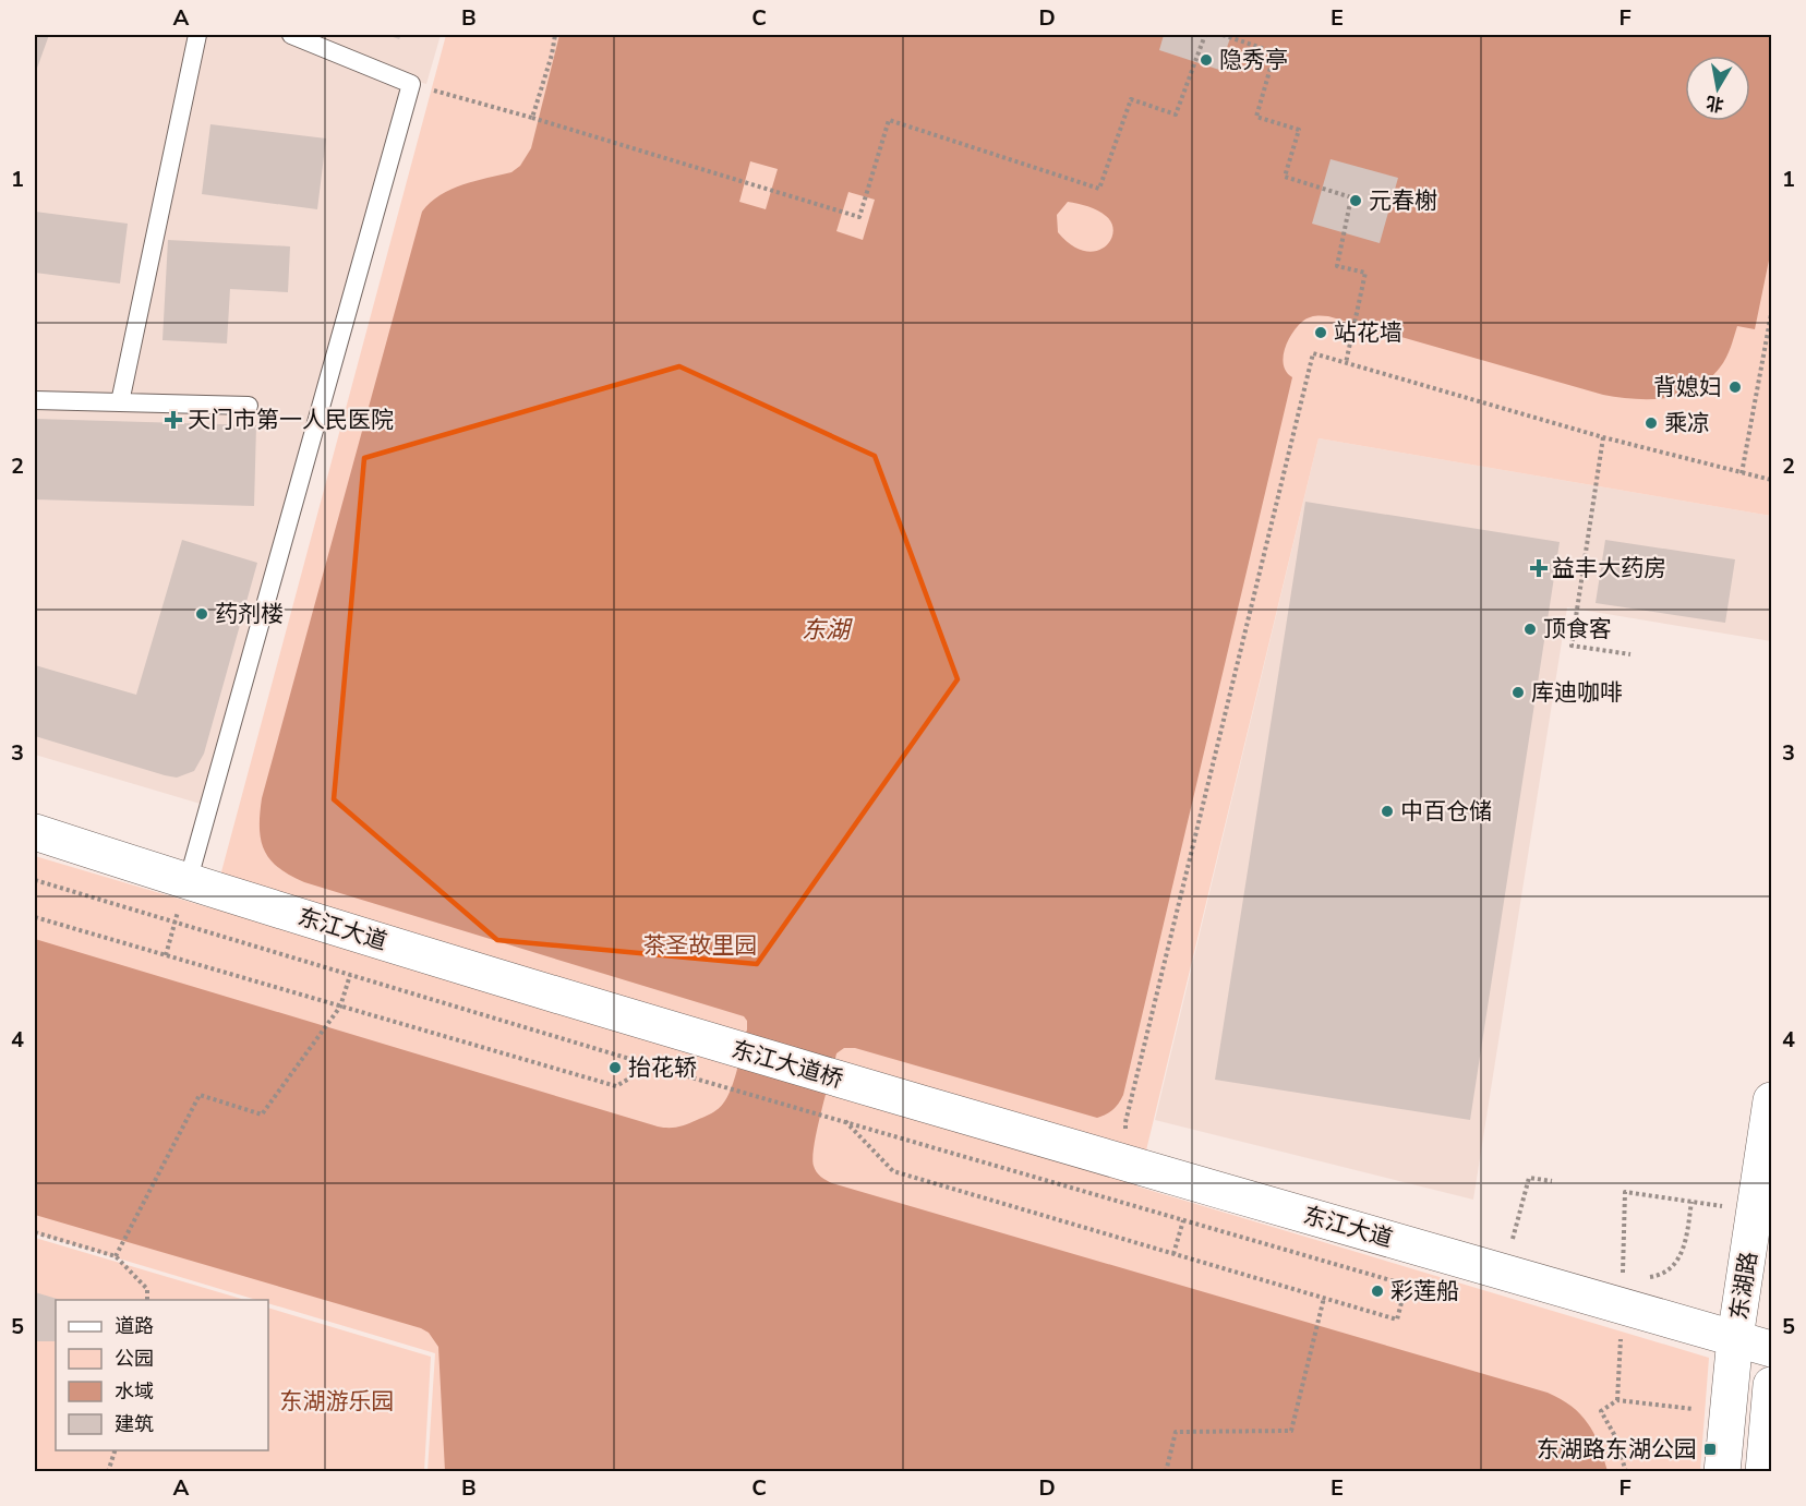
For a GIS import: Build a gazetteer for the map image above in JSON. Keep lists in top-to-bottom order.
{
  "streets": {
    "street": ["东江大道", "东江大道桥", "东湖路"]
  },
  "crossings": [
    ["东江大道", "东江大道桥"],
    ["东江大道", "东湖路"]
  ],
  "water": ["东湖"],
  "parks": ["茶圣故里园", "东湖游乐园"],
  "places": {
    "other": [
      "隐秀亭",
      "元春榭",
      "站花墙",
      "背媳妇",
      "乘凉",
      "药剂楼",
      "顶食客",
      "库迪咖啡",
      "中百仓储",
      "抬花轿",
      "彩莲船"
    ],
    "health": ["天门市第一人民医院", "益丰大药房"],
    "transit": ["东湖路东湖公园"]
  },
  "legend": [
    "道路",
    "公园",
    "水域",
    "建筑"
  ],
  "north": "bottom",
  "grid": {
    "columns": [
      "A",
      "B",
      "C",
      "D",
      "E",
      "F"
    ],
    "rows": [
      "1",
      "2",
      "3",
      "4",
      "5"
    ]
  }
}
